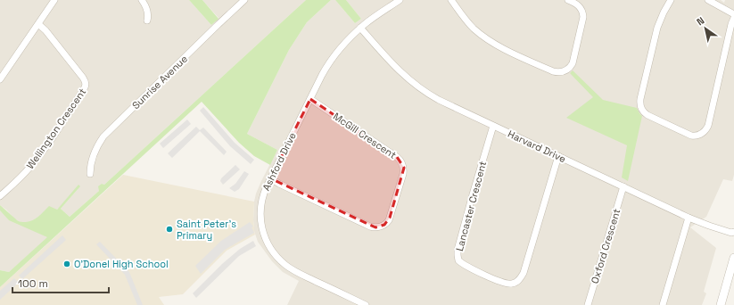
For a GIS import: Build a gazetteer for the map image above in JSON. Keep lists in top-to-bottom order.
{
  "streets": {
    "street": [
      "Sunrise Avenue",
      "Wellington Crescent",
      "McGill Crescent",
      "Harvard Drive",
      "Ashford Drive",
      "Lancaster Crescent",
      "Oxford Crescent"
    ]
  },
  "crossings": [
    ["McGill Crescent", "Ashford Drive"],
    ["Harvard Drive", "Ashford Drive"],
    ["Harvard Drive", "Lancaster Crescent"],
    ["Harvard Drive", "Oxford Crescent"]
  ],
  "places": ["Saint Peter's Primary", "O’Donel High School"],
  "scale_bar": "100 m",
  "north": "top left"
}
